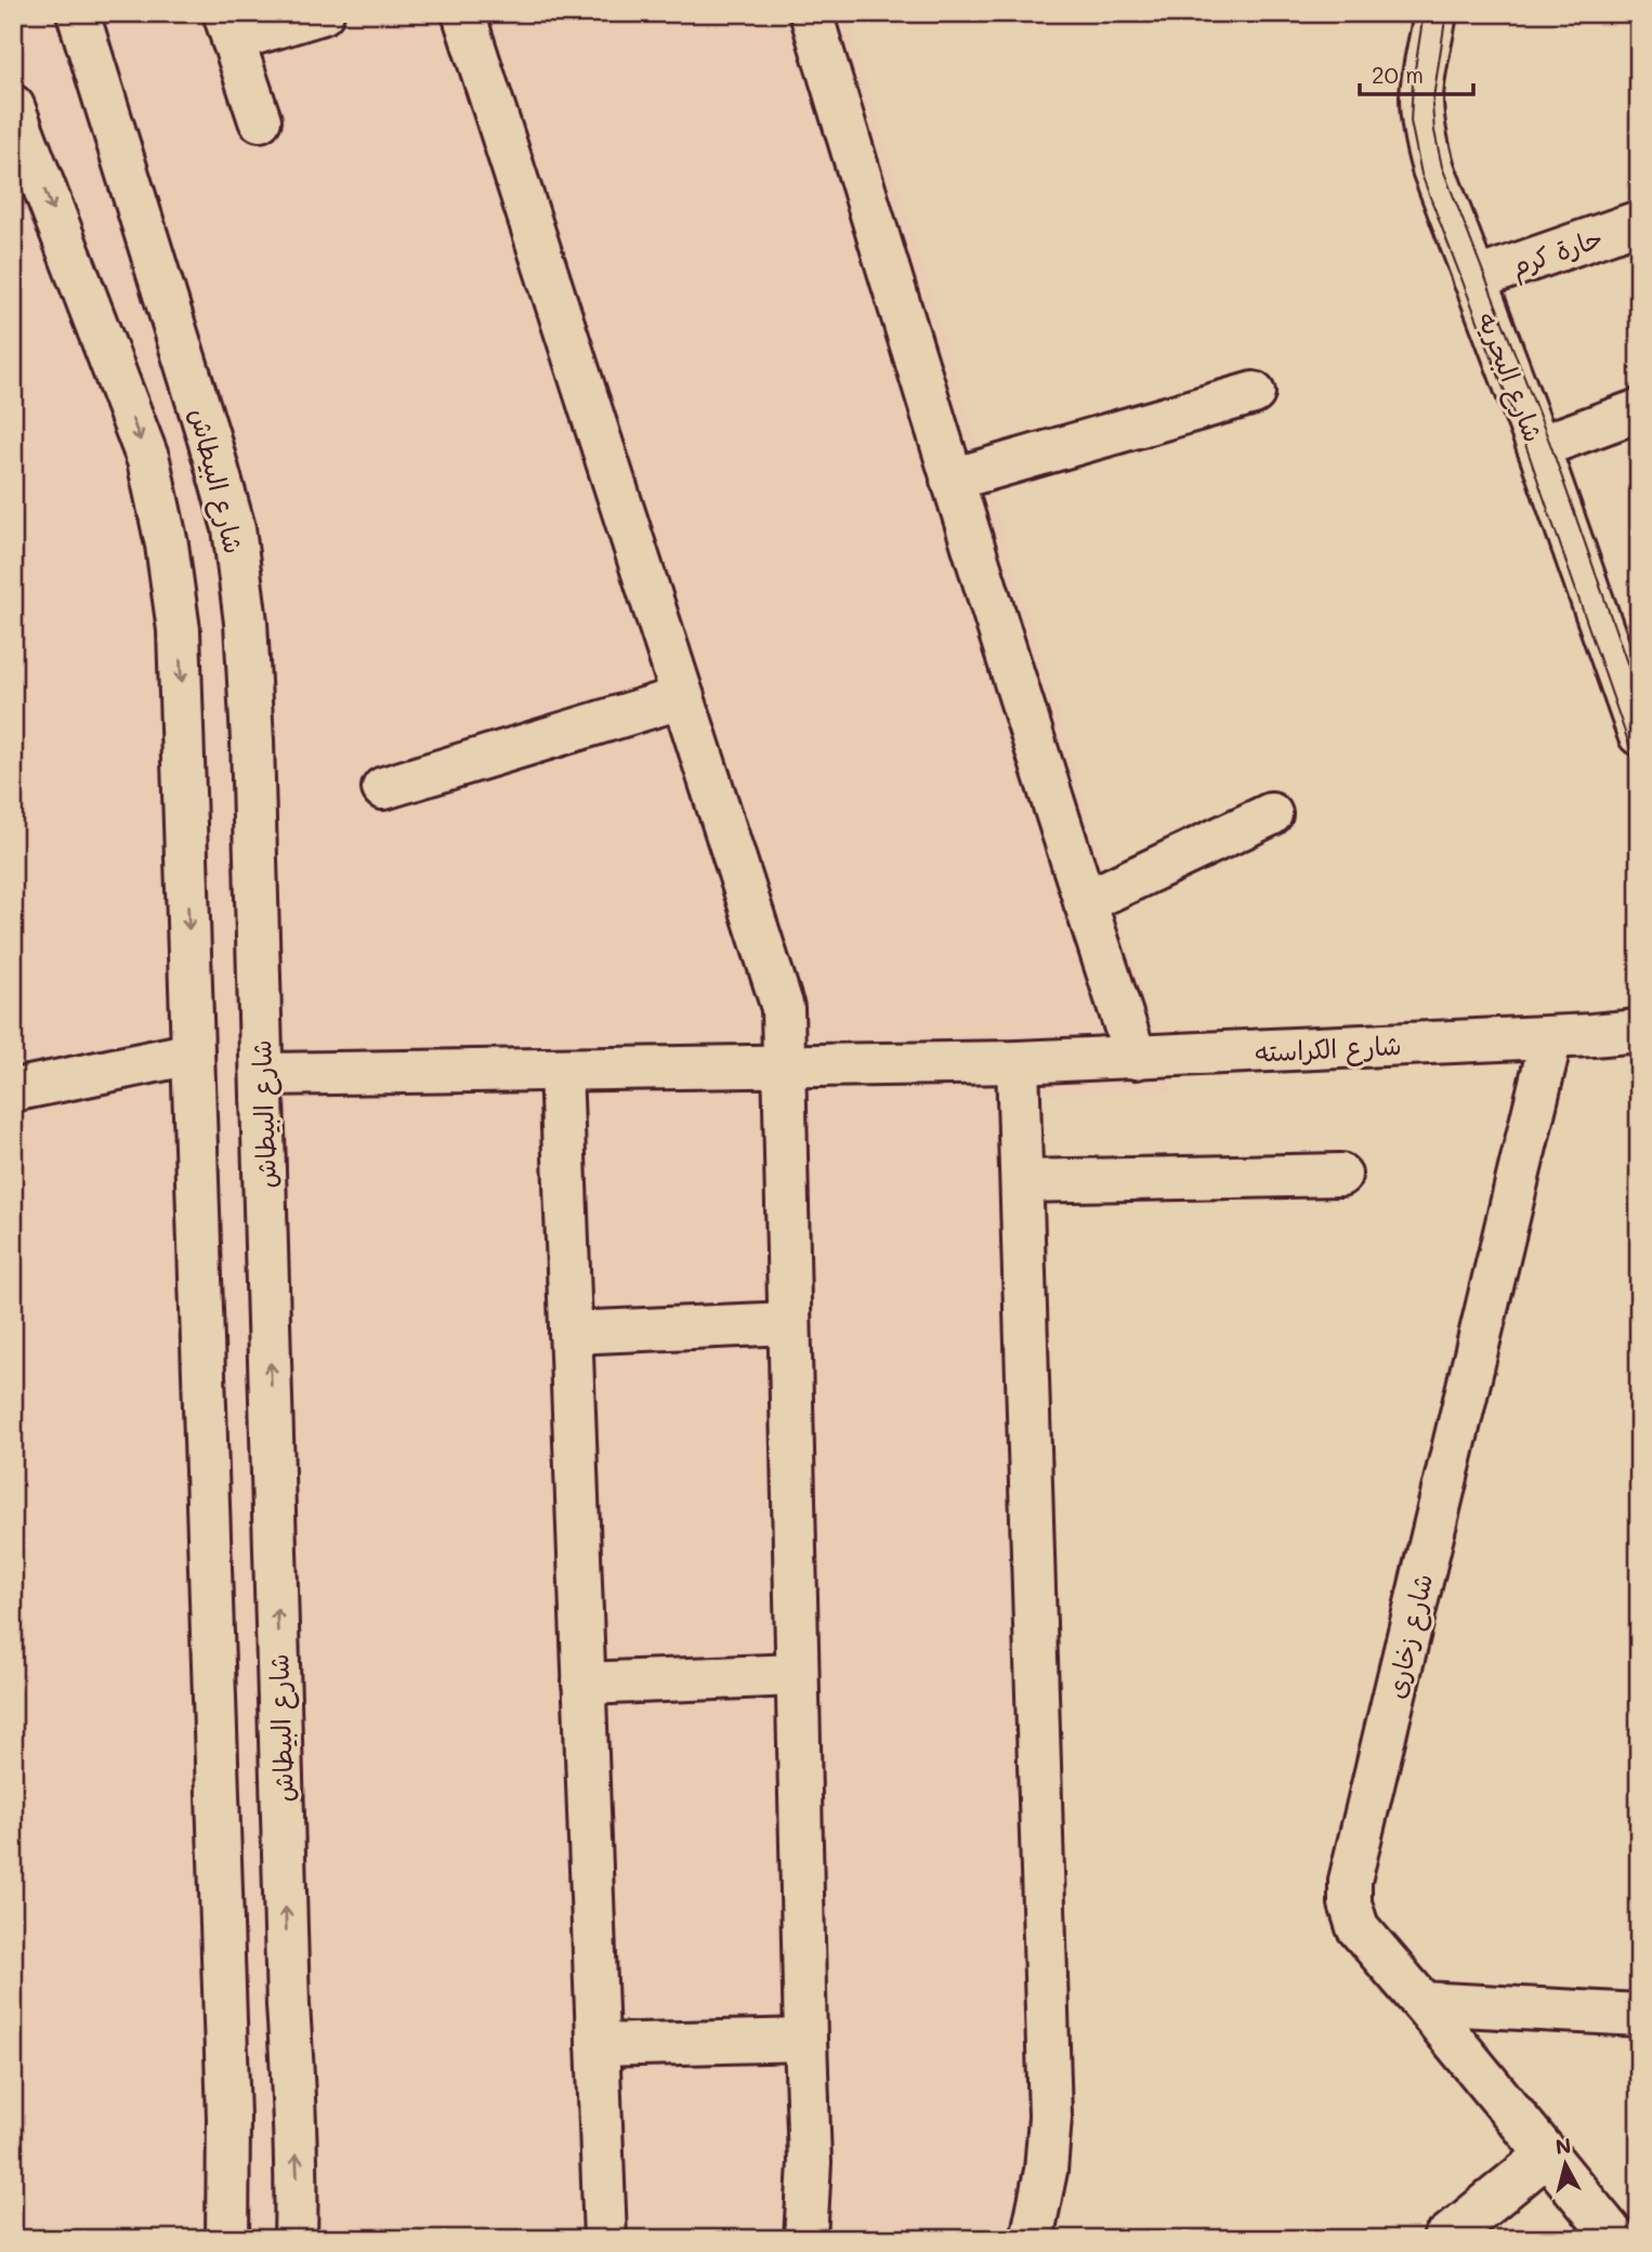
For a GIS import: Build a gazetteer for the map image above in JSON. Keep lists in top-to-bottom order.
{
  "streets": {
    "street": [
      "حارة كرم",
      "شارع البحريه",
      "شارع البيطاش",
      "شارع الكراسته",
      "شارع زخارى"
    ]
  },
  "crossings": [
    ["حارة كرم", "شارع البحريه"],
    ["شارع البيطاش", "شارع الكراسته"],
    ["شارع الكراسته", "شارع زخارى"]
  ],
  "scale_bar": "20 m",
  "north": "top"
}
